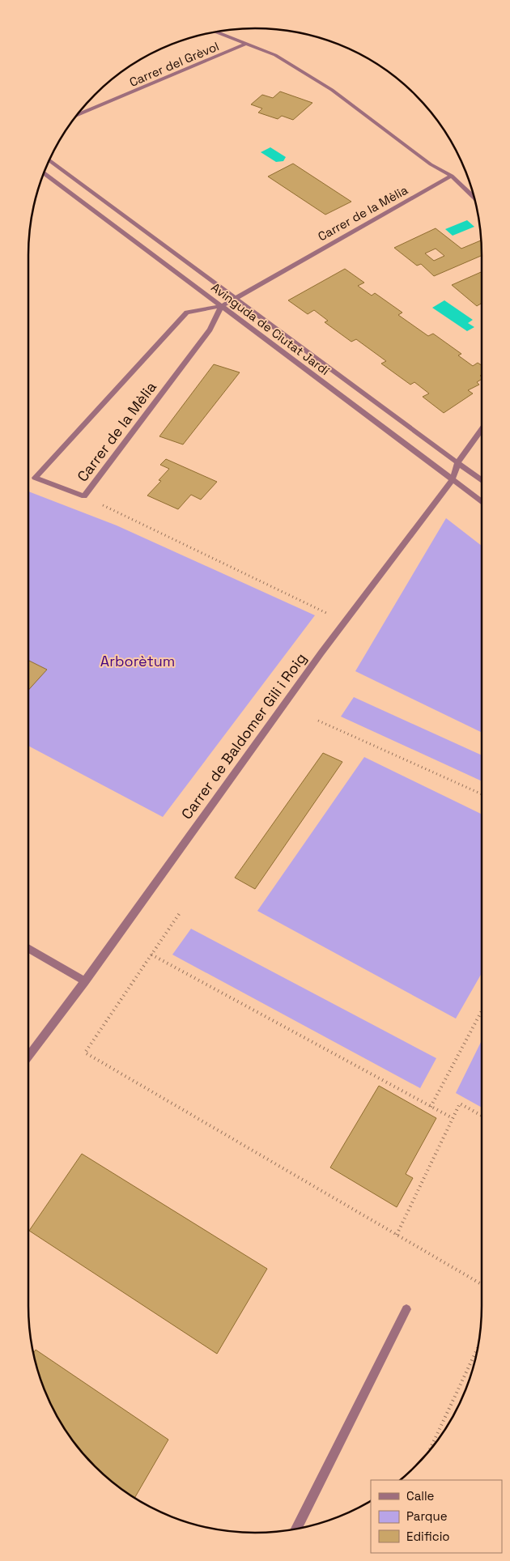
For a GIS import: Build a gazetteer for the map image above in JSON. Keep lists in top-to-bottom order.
{
  "streets": {
    "street": [
      "Carrer del Grèvol",
      "Carrer de la Mèlia",
      "Avinguda de Ciutat Jardí",
      "Carrer de Baldomer Gili i Roig"
    ]
  },
  "crossings": [
    ["Carrer de la Mèlia", "Avinguda de Ciutat Jardí"],
    ["Avinguda de Ciutat Jardí", "Carrer de Baldomer Gili i Roig"]
  ],
  "parks": ["Arborètum"],
  "legend": ["Calle", "Parque", "Edificio"]
}
